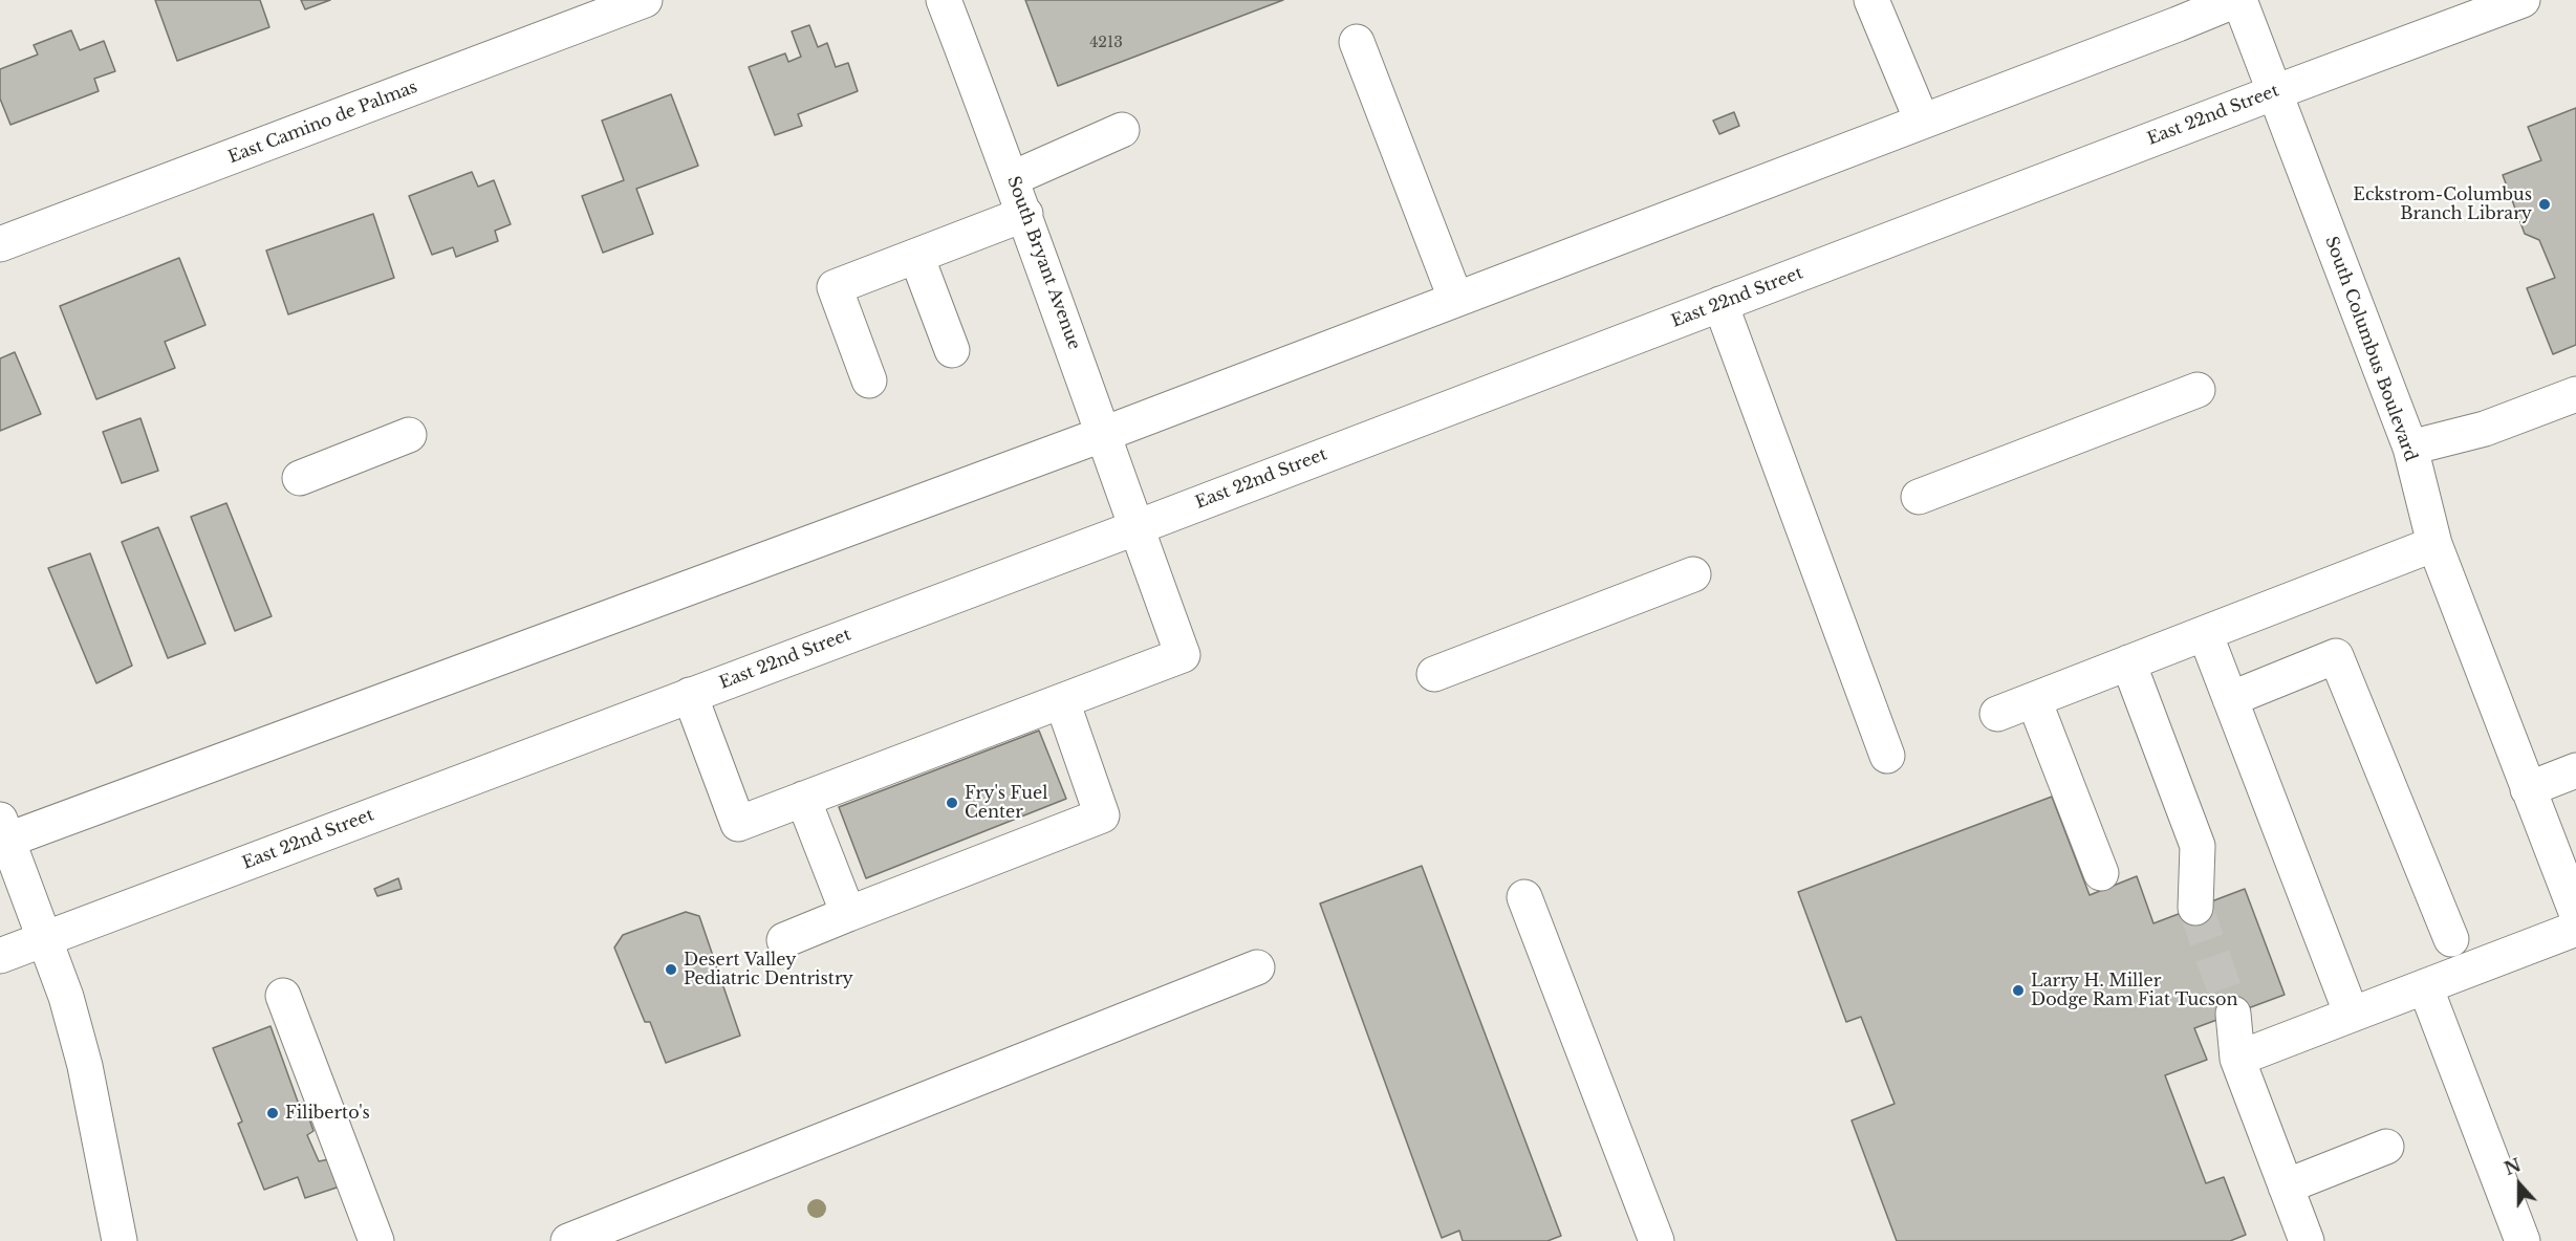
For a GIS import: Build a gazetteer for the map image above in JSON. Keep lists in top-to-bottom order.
{
  "streets": {
    "main road": [
      "East 22nd Street",
      "East Camino de Palmas",
      "South Bryant Avenue",
      "South Columbus Boulevard"
    ]
  },
  "crossings": [
    ["East 22nd Street", "South Bryant Avenue"],
    ["East 22nd Street", "South Columbus Boulevard"]
  ],
  "places": [
    "Eckstrom-Columbus Branch Library",
    "Fry's Fuel Center",
    "Desert Valley Pediatric Dentristry",
    "Larry H. Miller Dodge Ram Fiat Tucson",
    "Filiberto's"
  ],
  "house_numbers": ["4213"],
  "north": "top"
}
